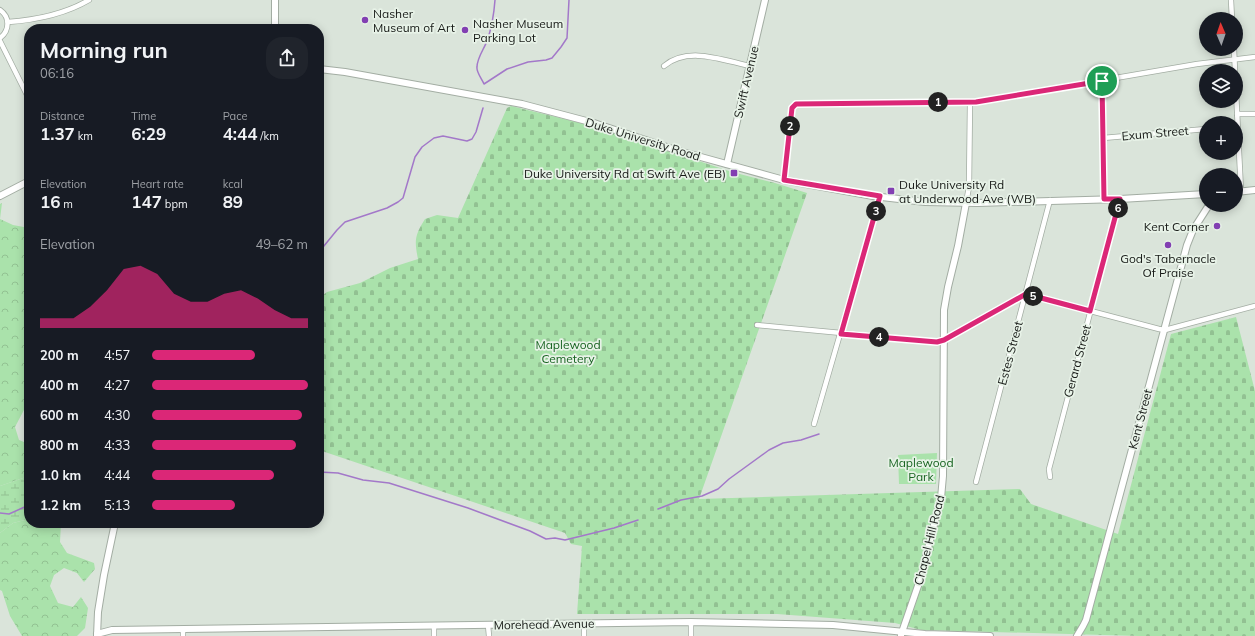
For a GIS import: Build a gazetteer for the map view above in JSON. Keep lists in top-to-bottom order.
{
  "streets": {
    "street": [
      "Swift Avenue",
      "Exum Street",
      "Duke University Road",
      "Estes Street",
      "Gerard Street",
      "Kent Street",
      "Chapel Hill Road",
      "Morehead Avenue"
    ]
  },
  "crossings": [
    ["Swift Avenue", "Duke University Road"],
    ["Duke University Road", "Estes Street"],
    ["Duke University Road", "Gerard Street"],
    ["Duke University Road", "Chapel Hill Road"],
    ["Chapel Hill Road", "Morehead Avenue"]
  ],
  "parks": ["Maplewood Cemetery", "Maplewood Park"],
  "places": {
    "other": [
      "Nasher Museum of Art",
      "Nasher Museum Parking Lot",
      "Kent Corner",
      "God's Tabernacle Of Praise"
    ],
    "transit": ["Duke University Rd at Swift Ave (EB)", "Duke University Rd at Underwood Ave (WB)"]
  },
  "north": "top",
  "page": {
    "map_buttons": ["+", "−"],
    "heading": ["Morning run", "06:16"],
    "pins": [
      "1",
      "2",
      "6",
      "3",
      "5",
      "4"
    ],
    "stats": [
      ["Distance", "1.37 km"],
      ["Time", "6:29"],
      ["Pace", "4:44 /km"],
      ["Elevation", "16 m"],
      ["Heart rate", "147 bpm"],
      ["kcal", "89"]
    ],
    "chart": ["Elevation", "49–62 m"],
    "list": [
      {
        "name": "200 m",
        "note": "4:57"
      },
      {
        "name": "400 m",
        "note": "4:27"
      },
      {
        "name": "600 m",
        "note": "4:30"
      },
      {
        "name": "800 m",
        "note": "4:33"
      },
      {
        "name": "1.0 km",
        "note": "4:44"
      },
      {
        "name": "1.2 km",
        "note": "5:13"
      }
    ]
  }
}
